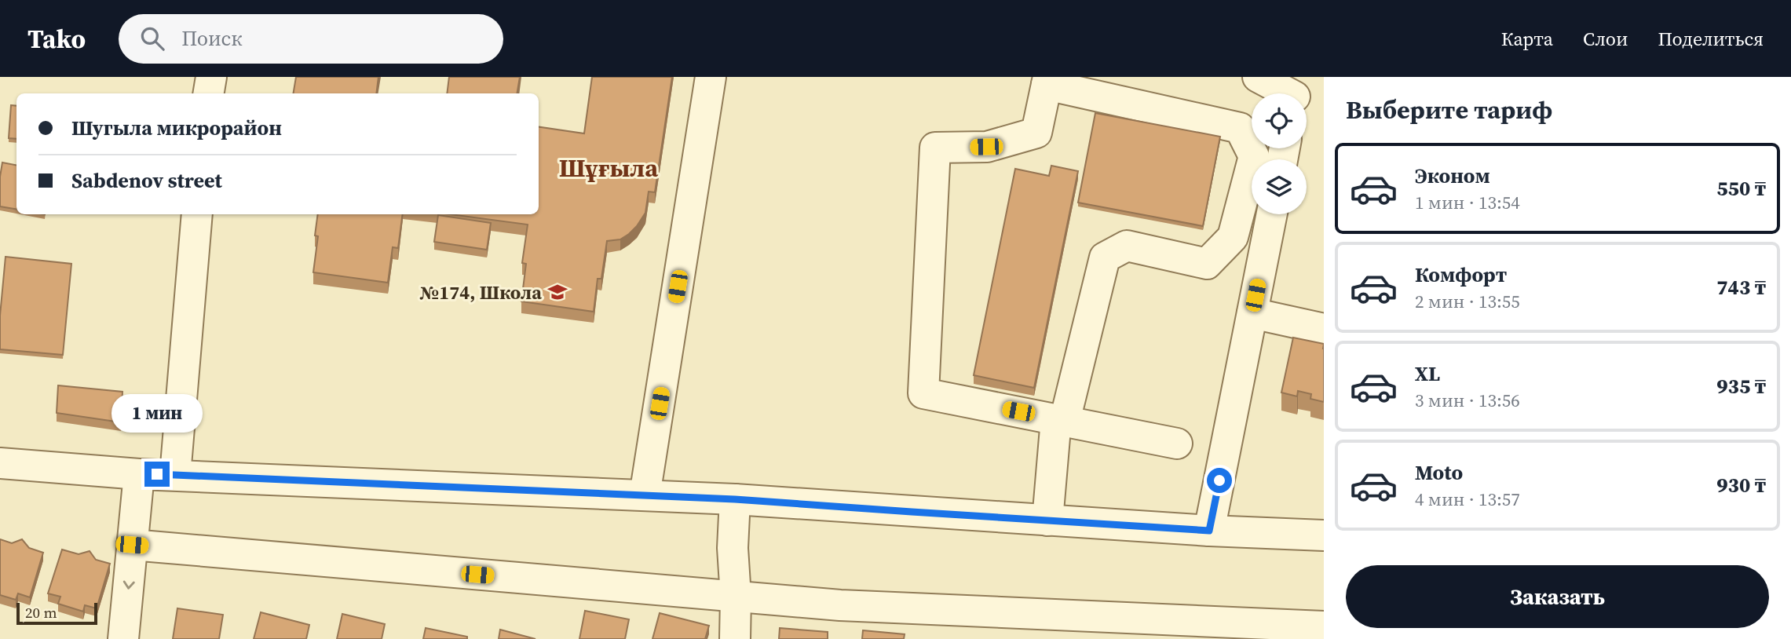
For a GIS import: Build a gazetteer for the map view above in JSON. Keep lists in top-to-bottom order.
{
  "districts": ["Шұғыла"],
  "places": {
    "school or university": ["№174, Школа"]
  },
  "scale_bar": "20 m",
  "page": {
    "header": "Tako",
    "search": "Поиск",
    "nav": ["Карта", "Слои", "Поделиться"],
    "heading": "Выберите тариф",
    "banner": ["Шугыла микрорайон", "Sabdenov street"],
    "list": [
      {
        "name": "Эконом",
        "note": "1 мин · 13:54",
        "value": "550 ₸"
      },
      {
        "name": "Комфорт",
        "note": "2 мин · 13:55",
        "value": "743 ₸"
      },
      {
        "name": "XL",
        "note": "3 мин · 13:56",
        "value": "935 ₸"
      },
      {
        "name": "Moto",
        "note": "4 мин · 13:57",
        "value": "930 ₸"
      }
    ],
    "bubble": "1 мин",
    "buttons": "Заказать",
    "scale": "20 m"
  }
}
